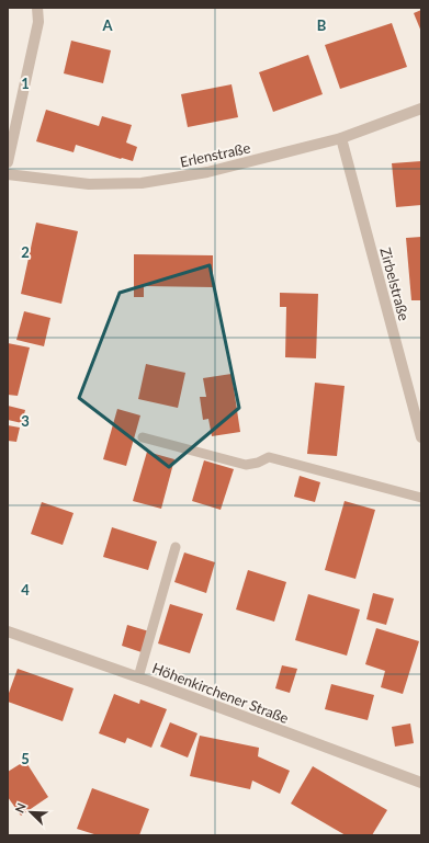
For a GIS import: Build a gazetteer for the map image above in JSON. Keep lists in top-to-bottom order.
{
  "streets": {
    "street": ["Erlenstraße", "Zirbelstraße", "Höhenkirchener Straße"]
  },
  "crossings": [
    ["Erlenstraße", "Zirbelstraße"]
  ],
  "north": "top left",
  "grid": {
    "columns": ["A", "B"],
    "rows": [
      "1",
      "2",
      "3",
      "4",
      "5"
    ]
  }
}
